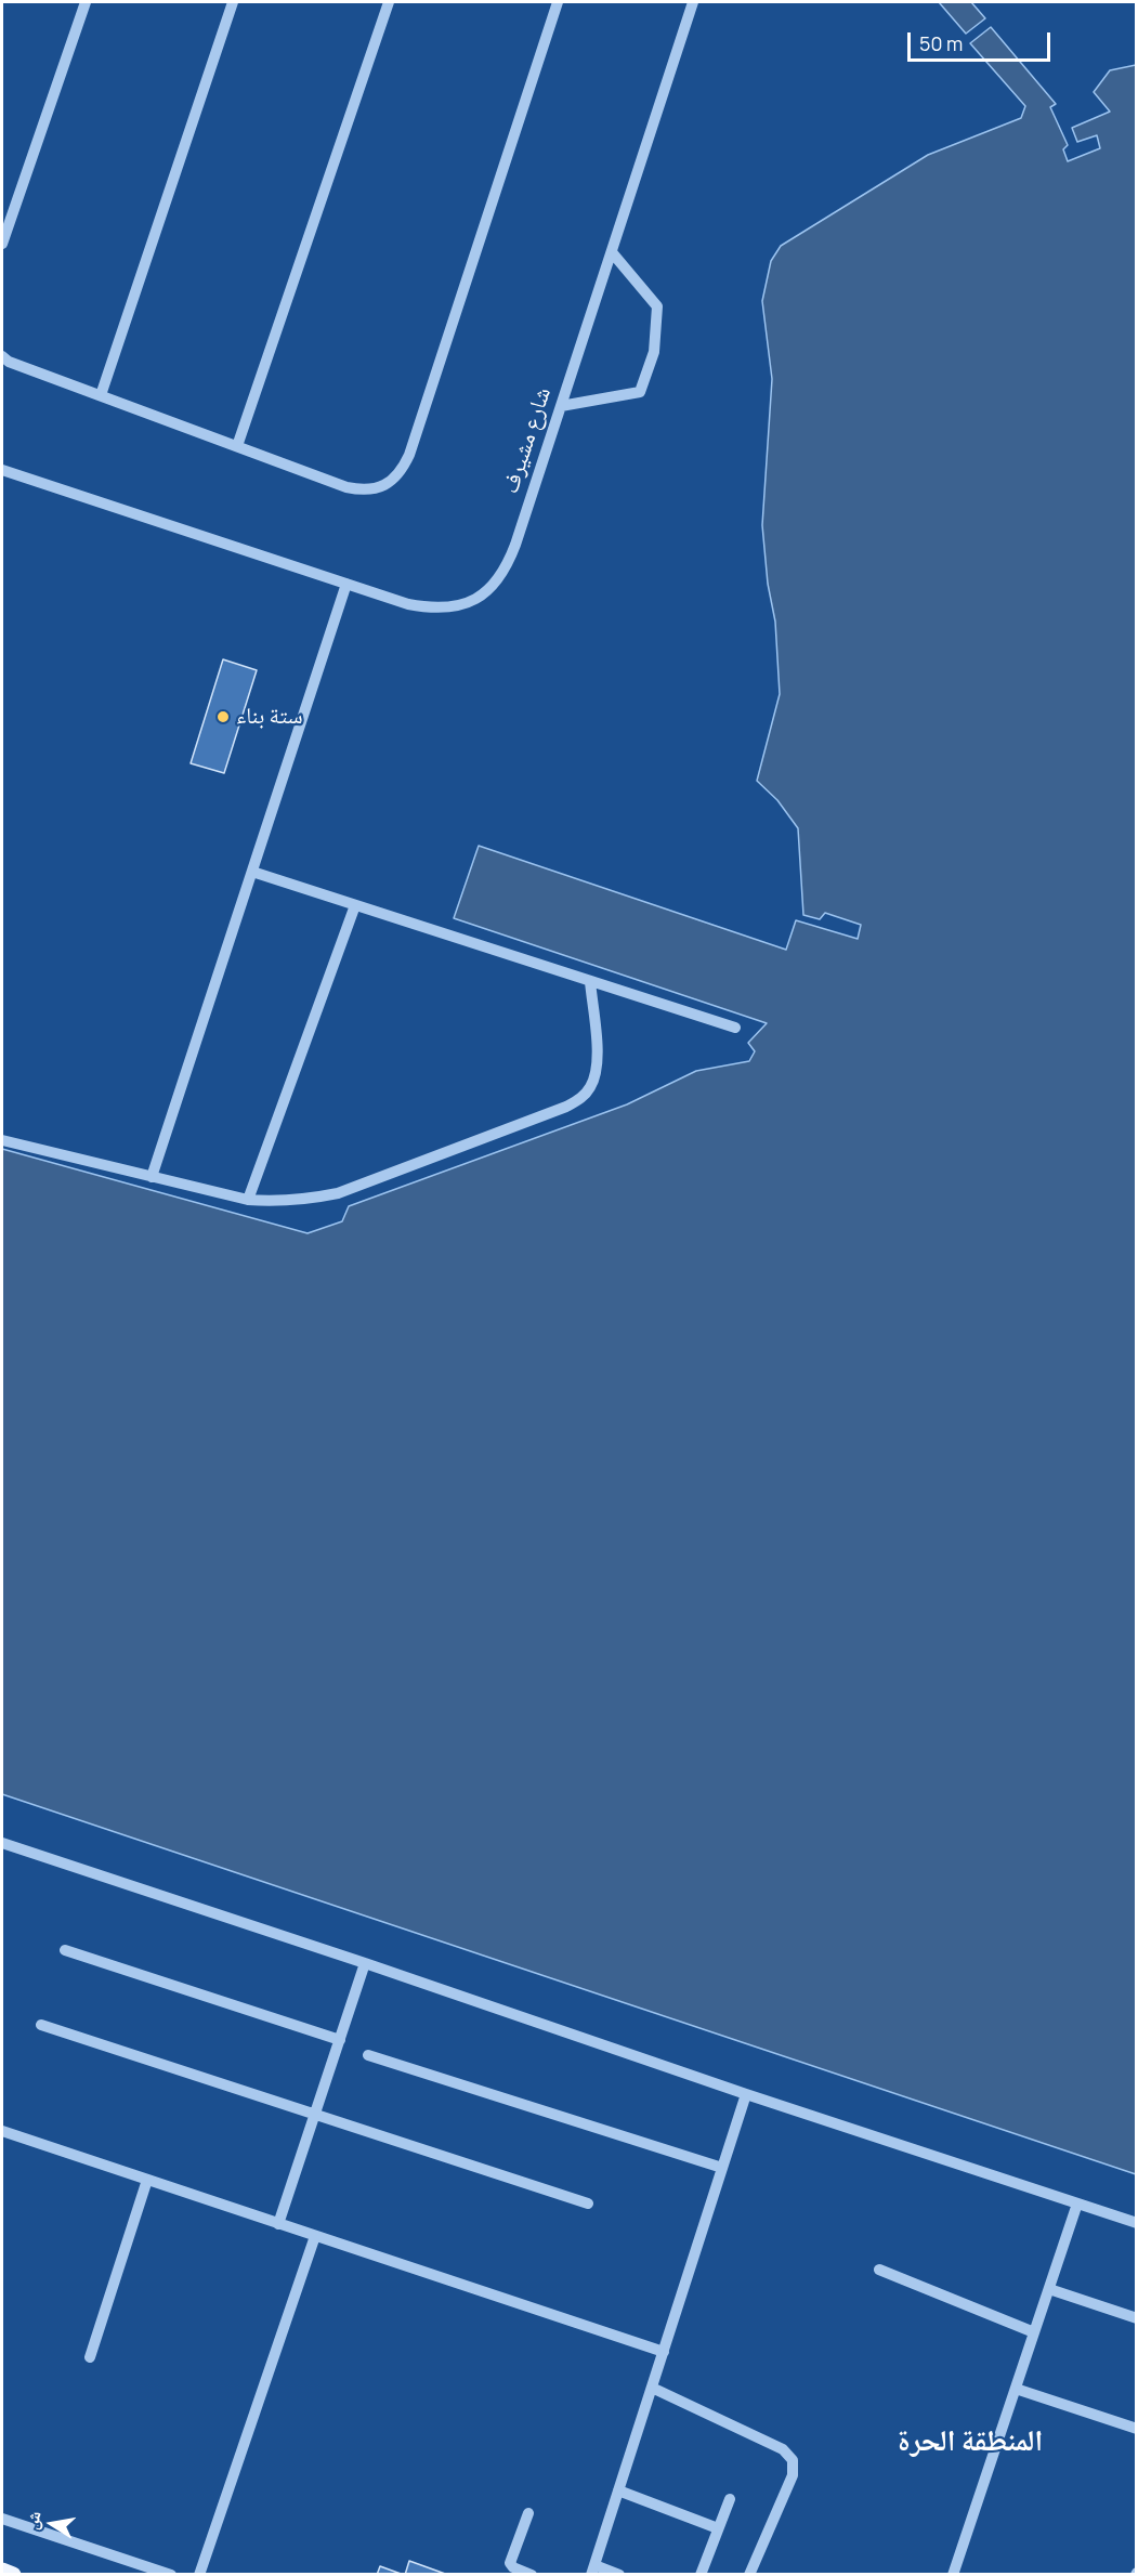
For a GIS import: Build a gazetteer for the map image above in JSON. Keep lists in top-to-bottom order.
{
  "streets": {
    "street": ["شارع مشيرف"]
  },
  "districts": ["المنطقة الحرة"],
  "places": ["ستة بناء"],
  "scale_bar": "50 m",
  "north": "left"
}
